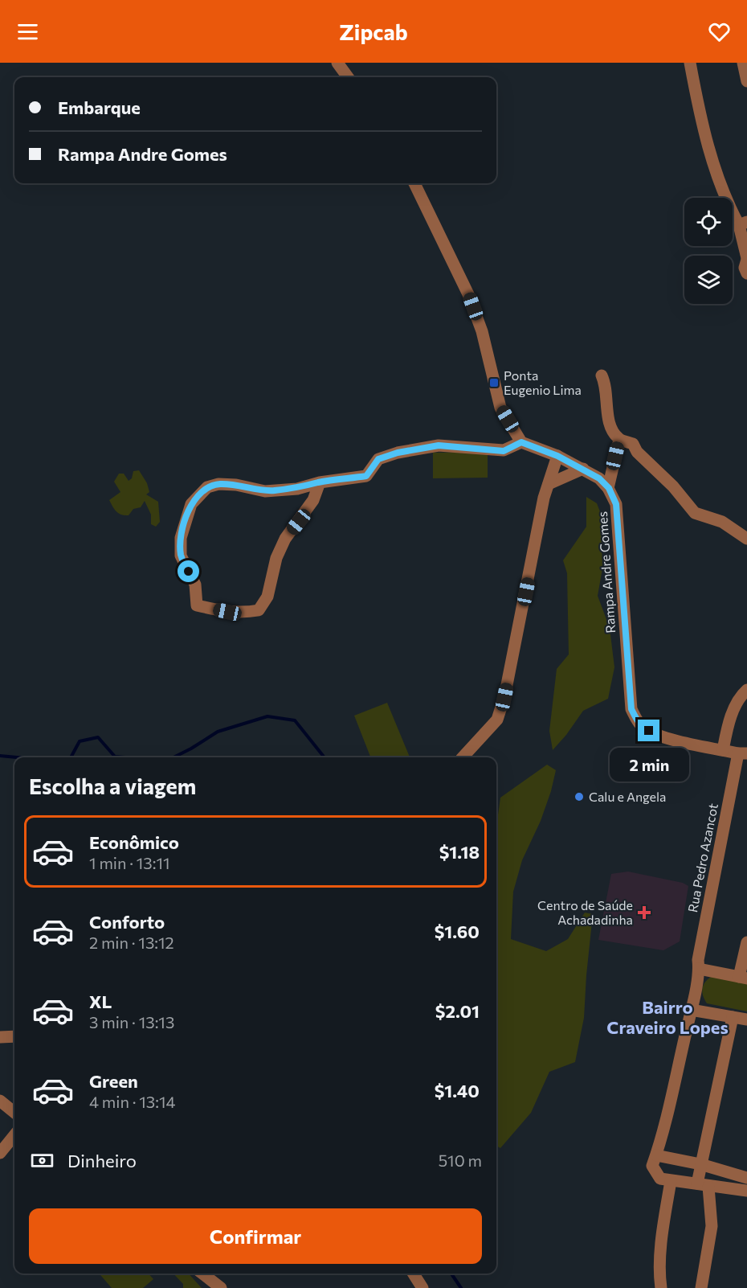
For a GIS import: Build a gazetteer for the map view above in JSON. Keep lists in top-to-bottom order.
{
  "streets": {
    "street": ["Rampa Andre Gomes", "Rua Pedro Azancot"]
  },
  "crossings": [
    ["Rampa Andre Gomes", "Rua Pedro Azancot"]
  ],
  "districts": ["Bairro Craveiro Lopes"],
  "places": {
    "transit": ["Ponta Eugenio Lima"],
    "other": ["Calu e Angela"],
    "health": ["Centro de Saúde Achadadinha"]
  },
  "page": {
    "header": "Zipcab",
    "banner": ["Embarque", "Rampa Andre Gomes"],
    "bubble": "2 min",
    "heading": "Escolha a viagem",
    "list": [
      {
        "name": "Econômico",
        "note": "1 min · 13:11",
        "value": "$1.18"
      },
      {
        "name": "Conforto",
        "note": "2 min · 13:12",
        "value": "$1.60"
      },
      {
        "name": "XL",
        "note": "3 min · 13:13",
        "value": "$2.01"
      },
      {
        "name": "Green",
        "note": "4 min · 13:14",
        "value": "$1.40"
      }
    ],
    "pay": ["Dinheiro", "510 m"],
    "buttons": "Confirmar"
  }
}
